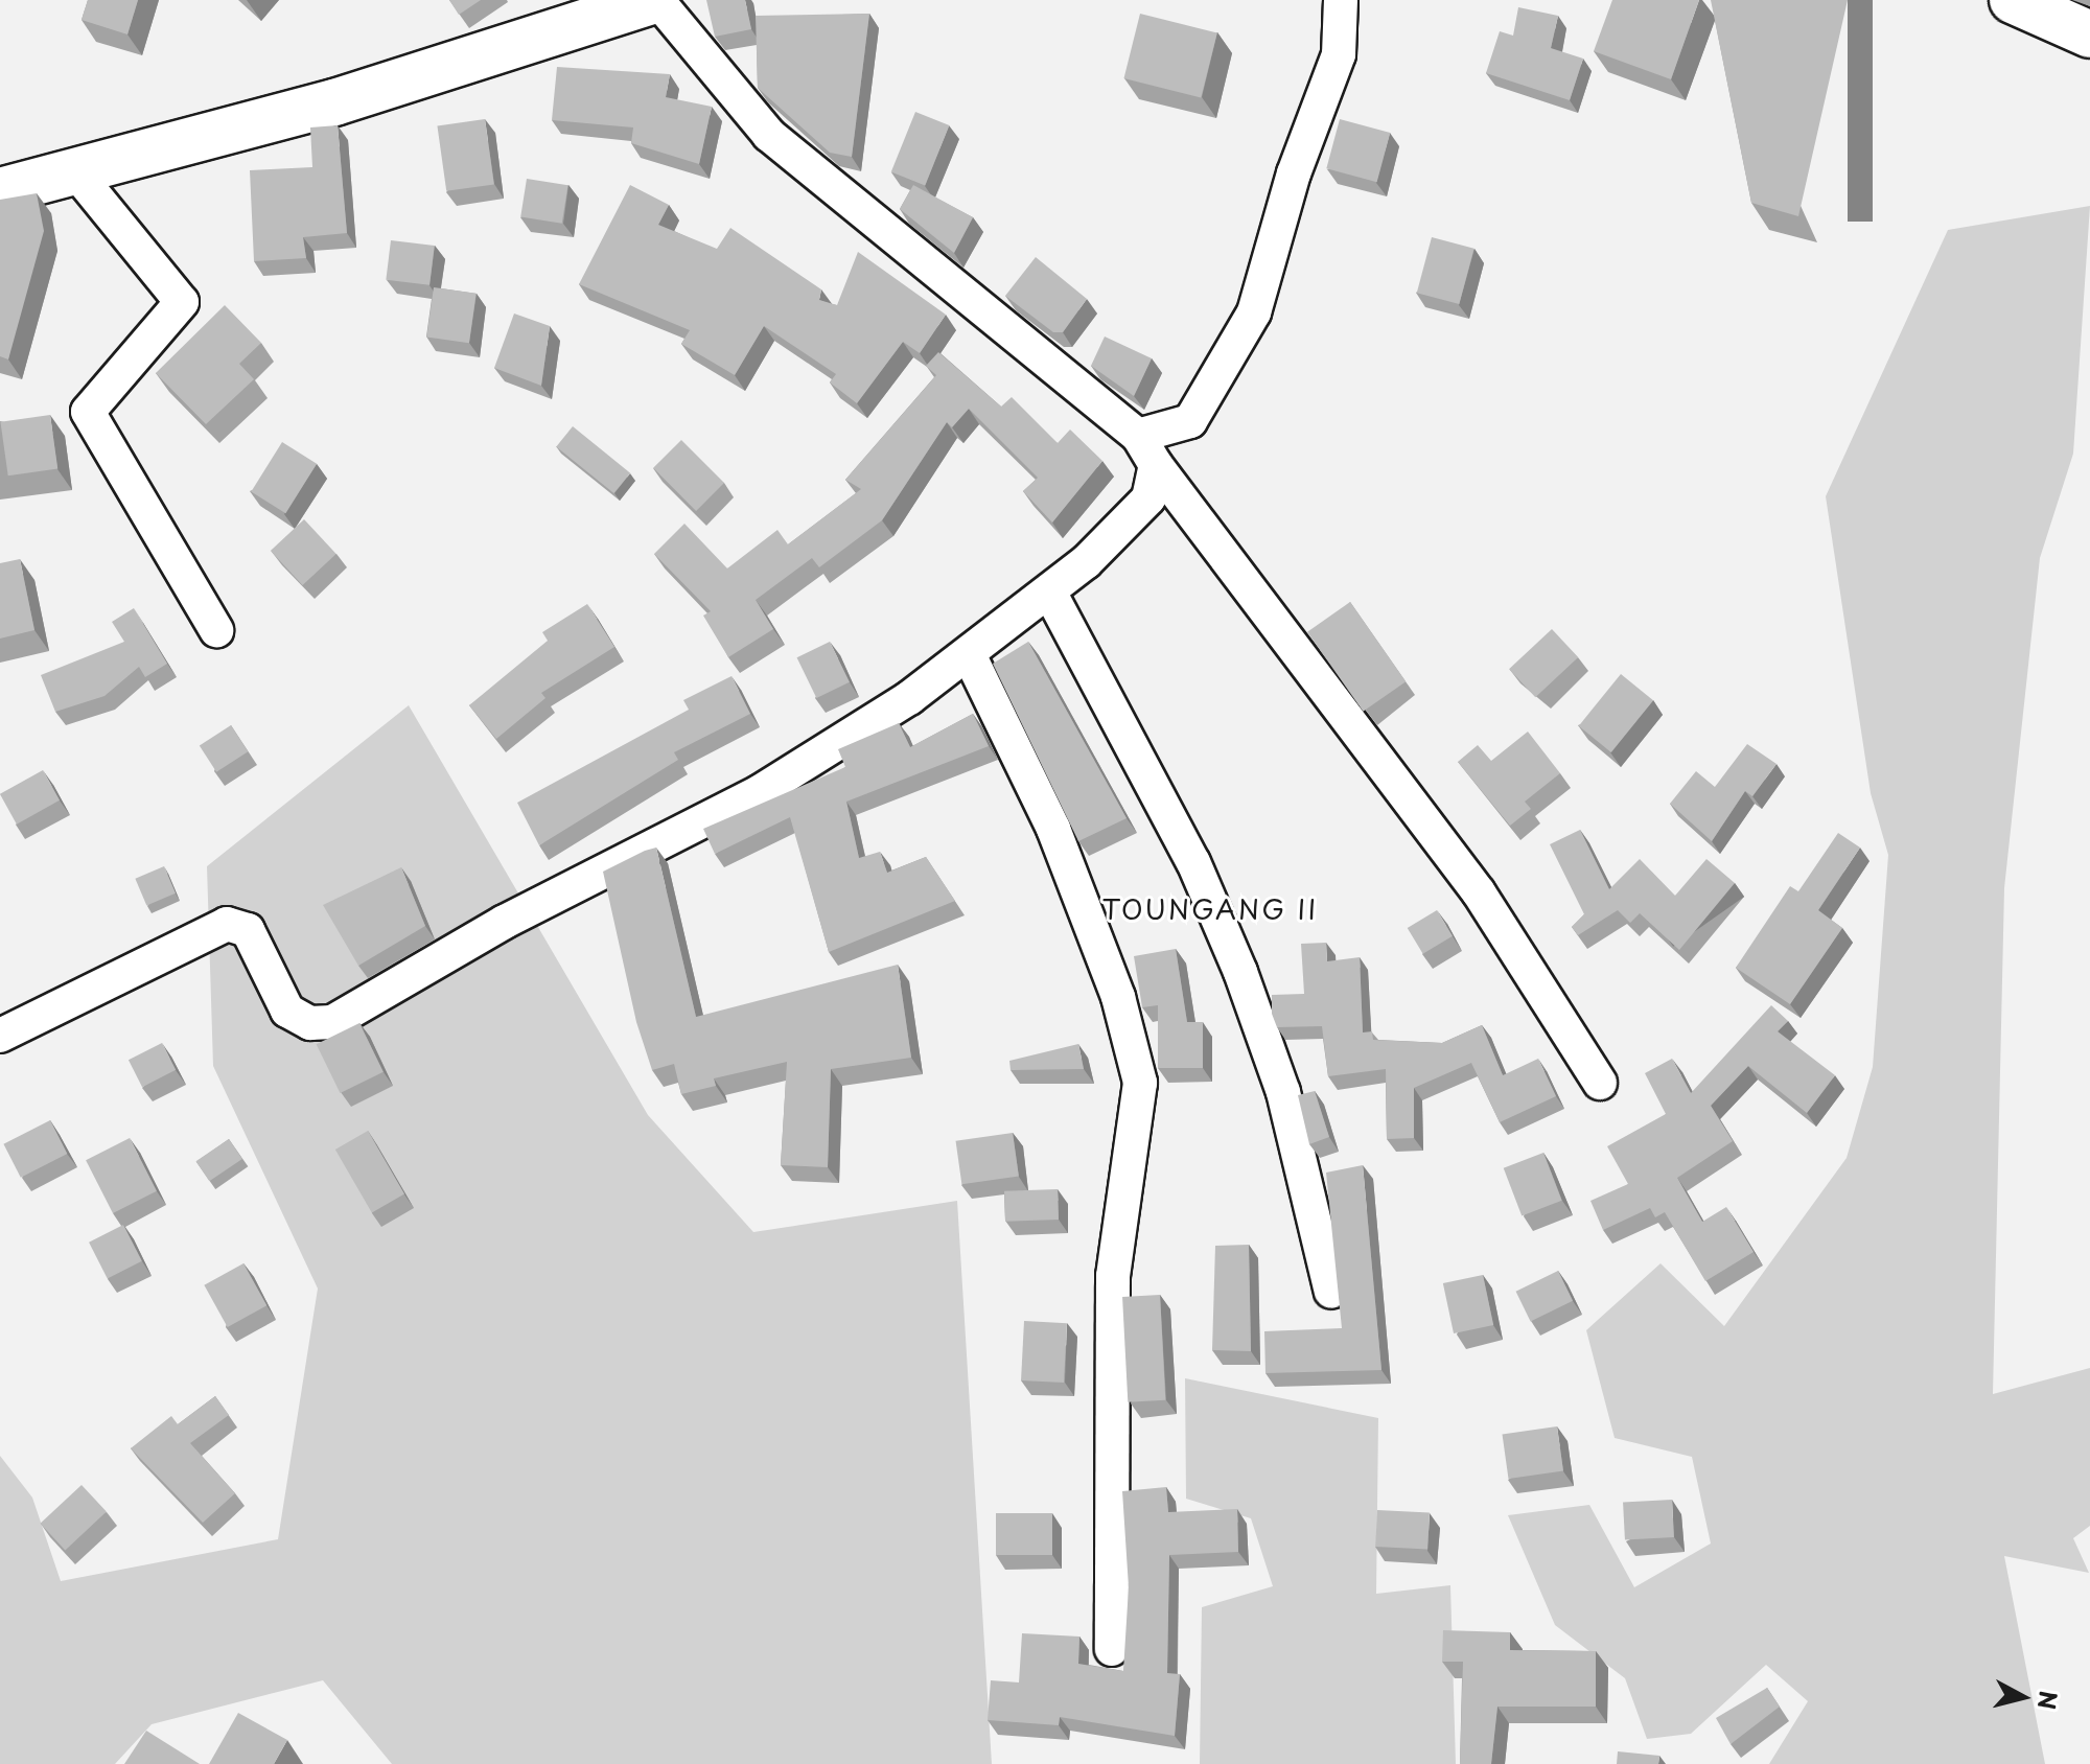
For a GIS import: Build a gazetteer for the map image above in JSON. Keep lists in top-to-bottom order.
{
  "districts": ["TOUNGANG II"],
  "north": "right"
}
